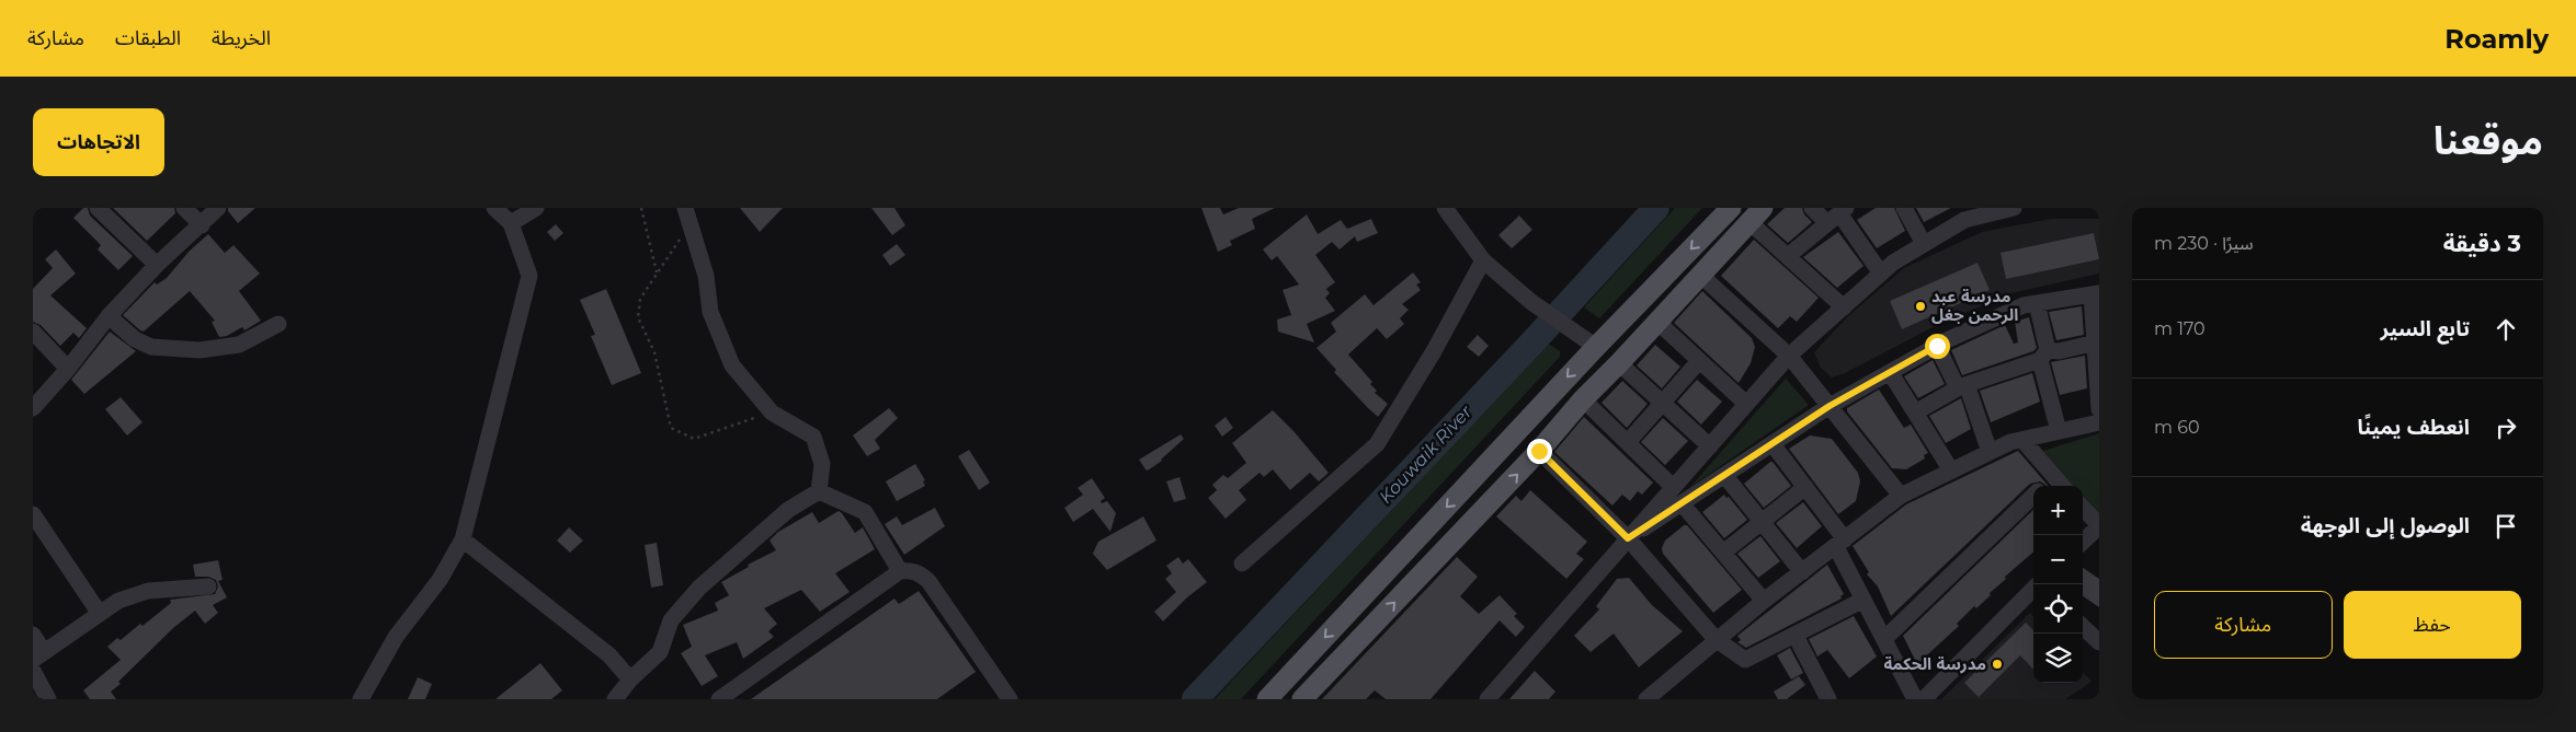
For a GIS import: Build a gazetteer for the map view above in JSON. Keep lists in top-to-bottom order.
{
  "water": ["Kouwaik River"],
  "places": ["مدرسة عبد الرحمن جغل", "مدرسة الحكمة"],
  "page": {
    "header": "Roamly",
    "nav": ["الخريطة", "الطبقات", "مشاركة"],
    "title": "موقعنا",
    "buttons": [
      "الاتجاهات",
      ["حفظ", "مشاركة"]
    ],
    "heading": ["3 دقيقة", "سيرًا · 230 m"],
    "list": [
      ["تابع السير", "170 m"],
      ["انعطف يمينًا", "60 m"],
      "الوصول إلى الوجهة"
    ],
    "map_buttons": ["+", "−"]
  }
}
